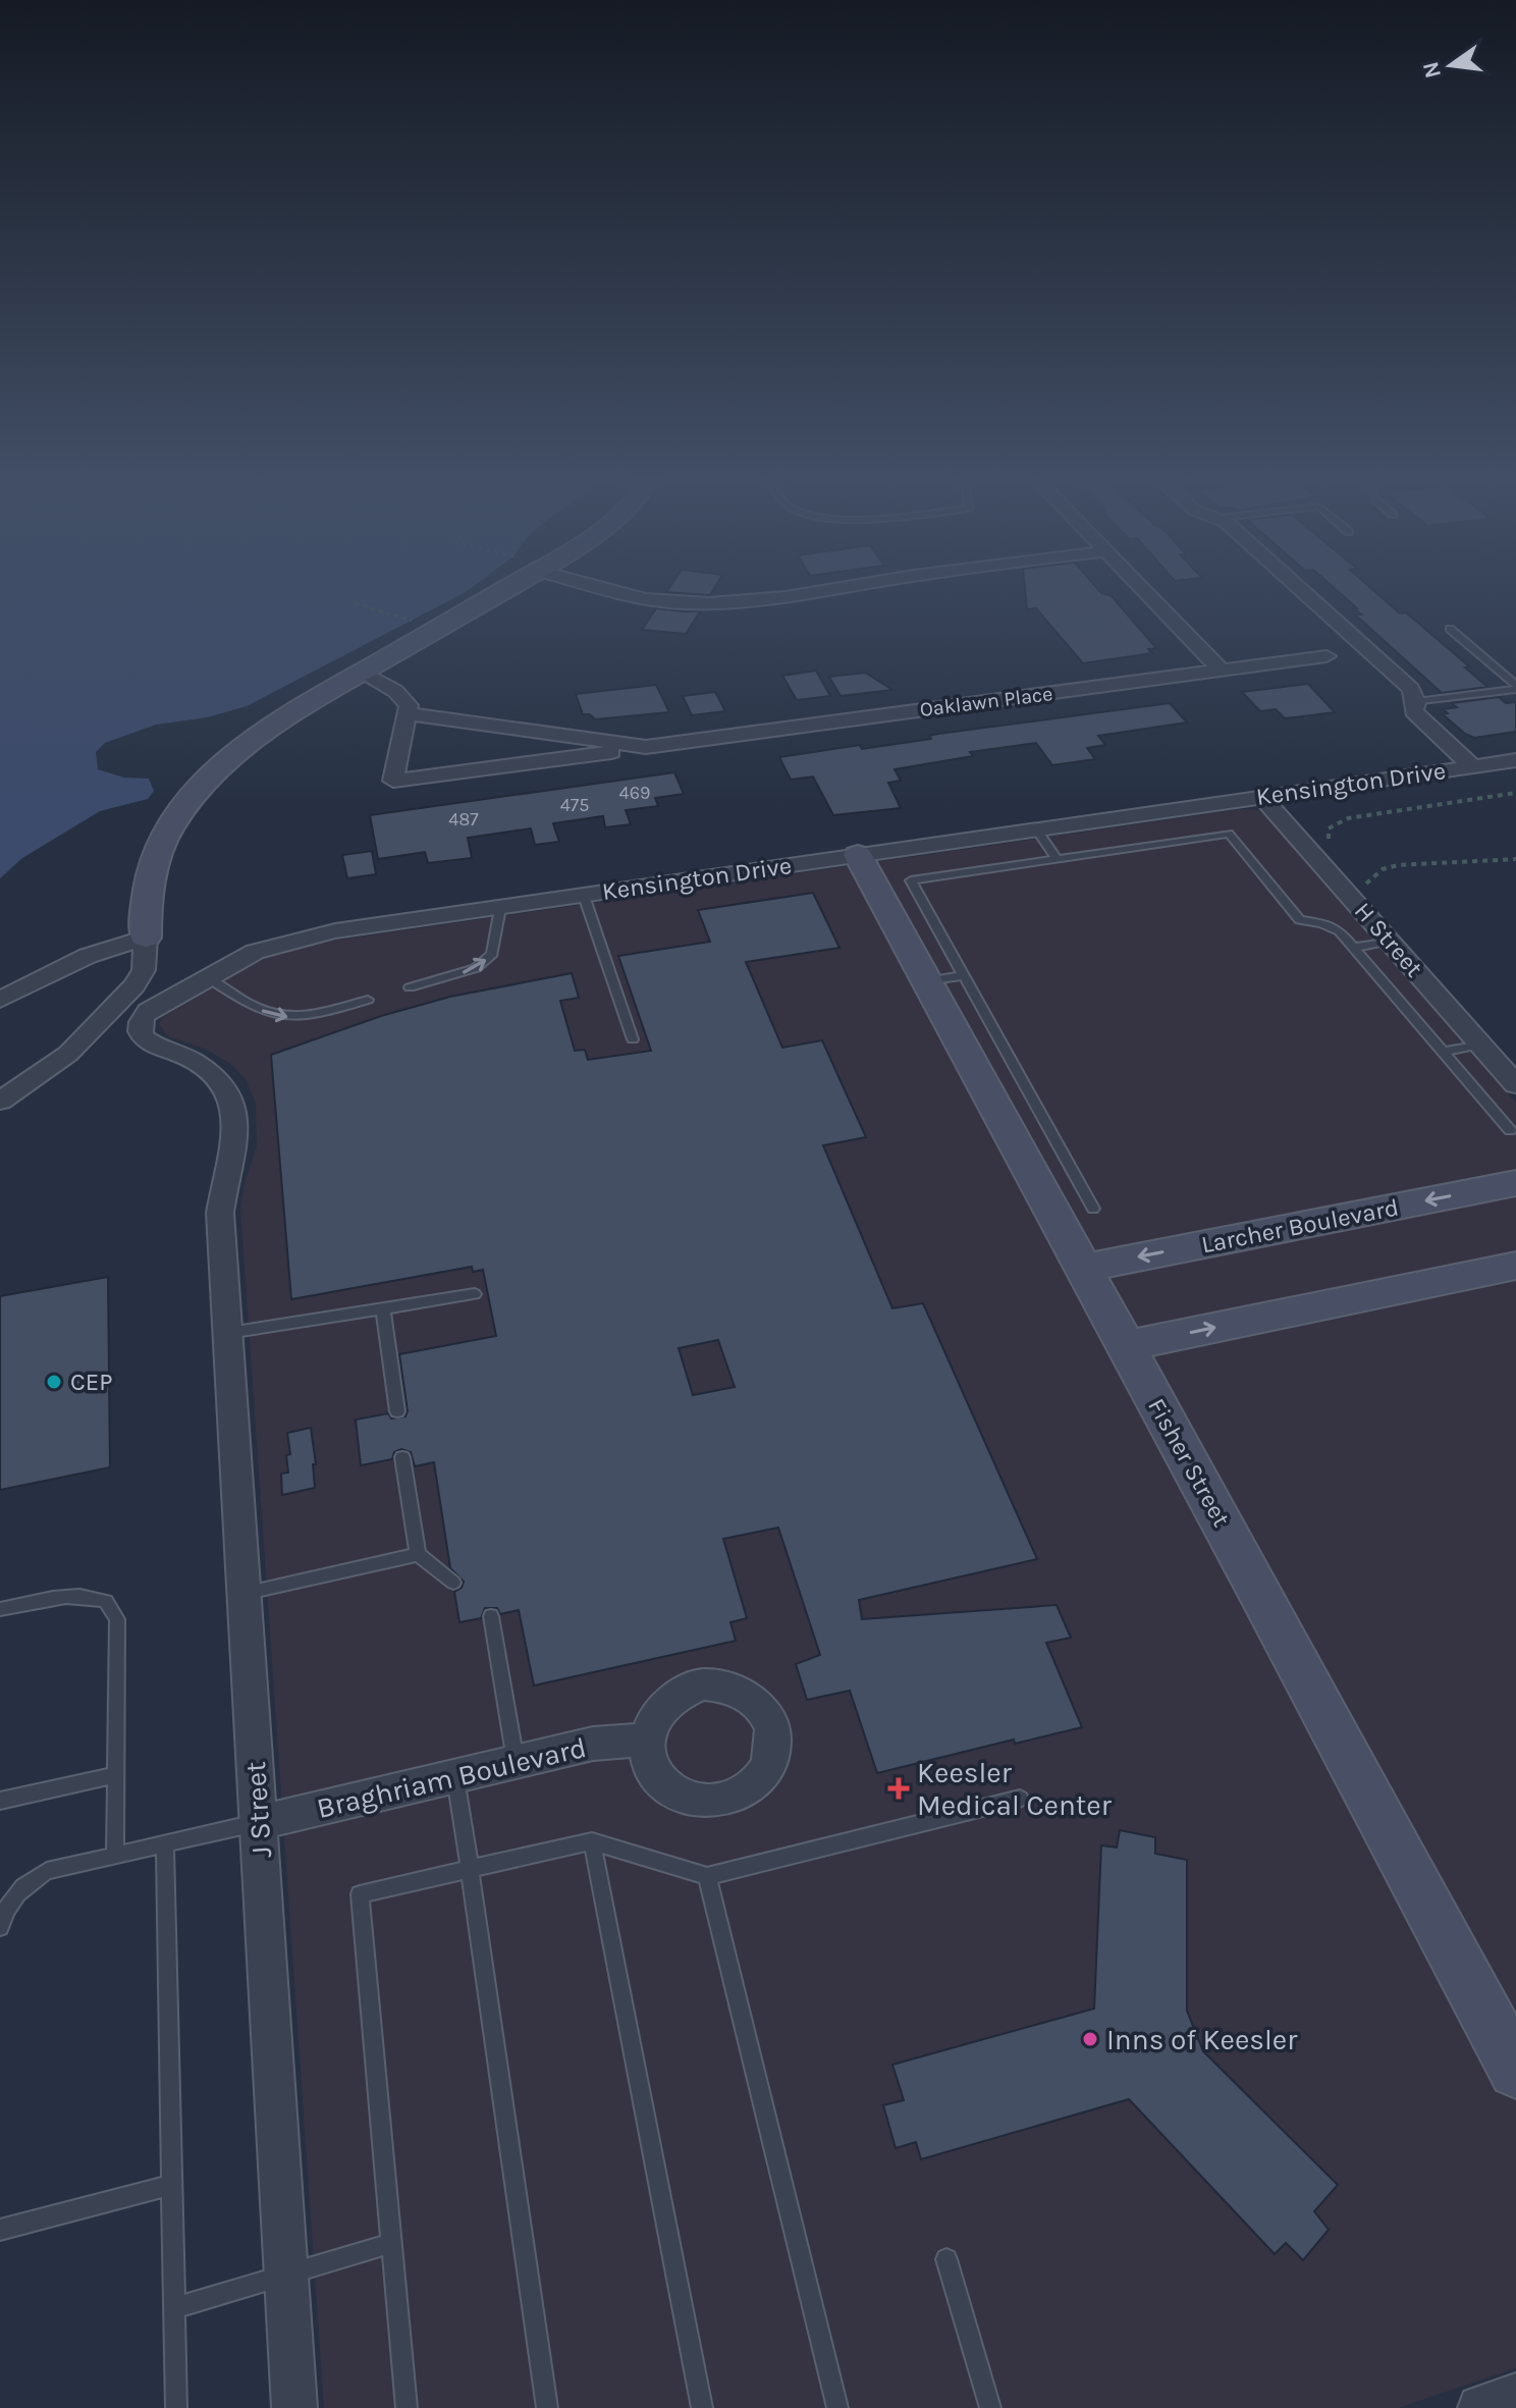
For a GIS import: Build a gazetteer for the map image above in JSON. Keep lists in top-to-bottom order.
{
  "streets": {
    "street": [
      "Oaklawn Place",
      "Kensington Drive",
      "H Street",
      "Larcher Boulevard",
      "Fisher Street",
      "Braghriam Boulevard",
      "J Street"
    ]
  },
  "crossings": [
    ["Kensington Drive", "H Street"],
    ["Kensington Drive", "Fisher Street"],
    ["Kensington Drive", "J Street"],
    ["Larcher Boulevard", "Fisher Street"],
    ["Braghriam Boulevard", "J Street"]
  ],
  "places": {
    "other": ["CEP", "Inns of Keesler"],
    "health": ["Keesler Medical Center"]
  },
  "house_numbers": ["469", "475", "487"],
  "north": "left"
}
